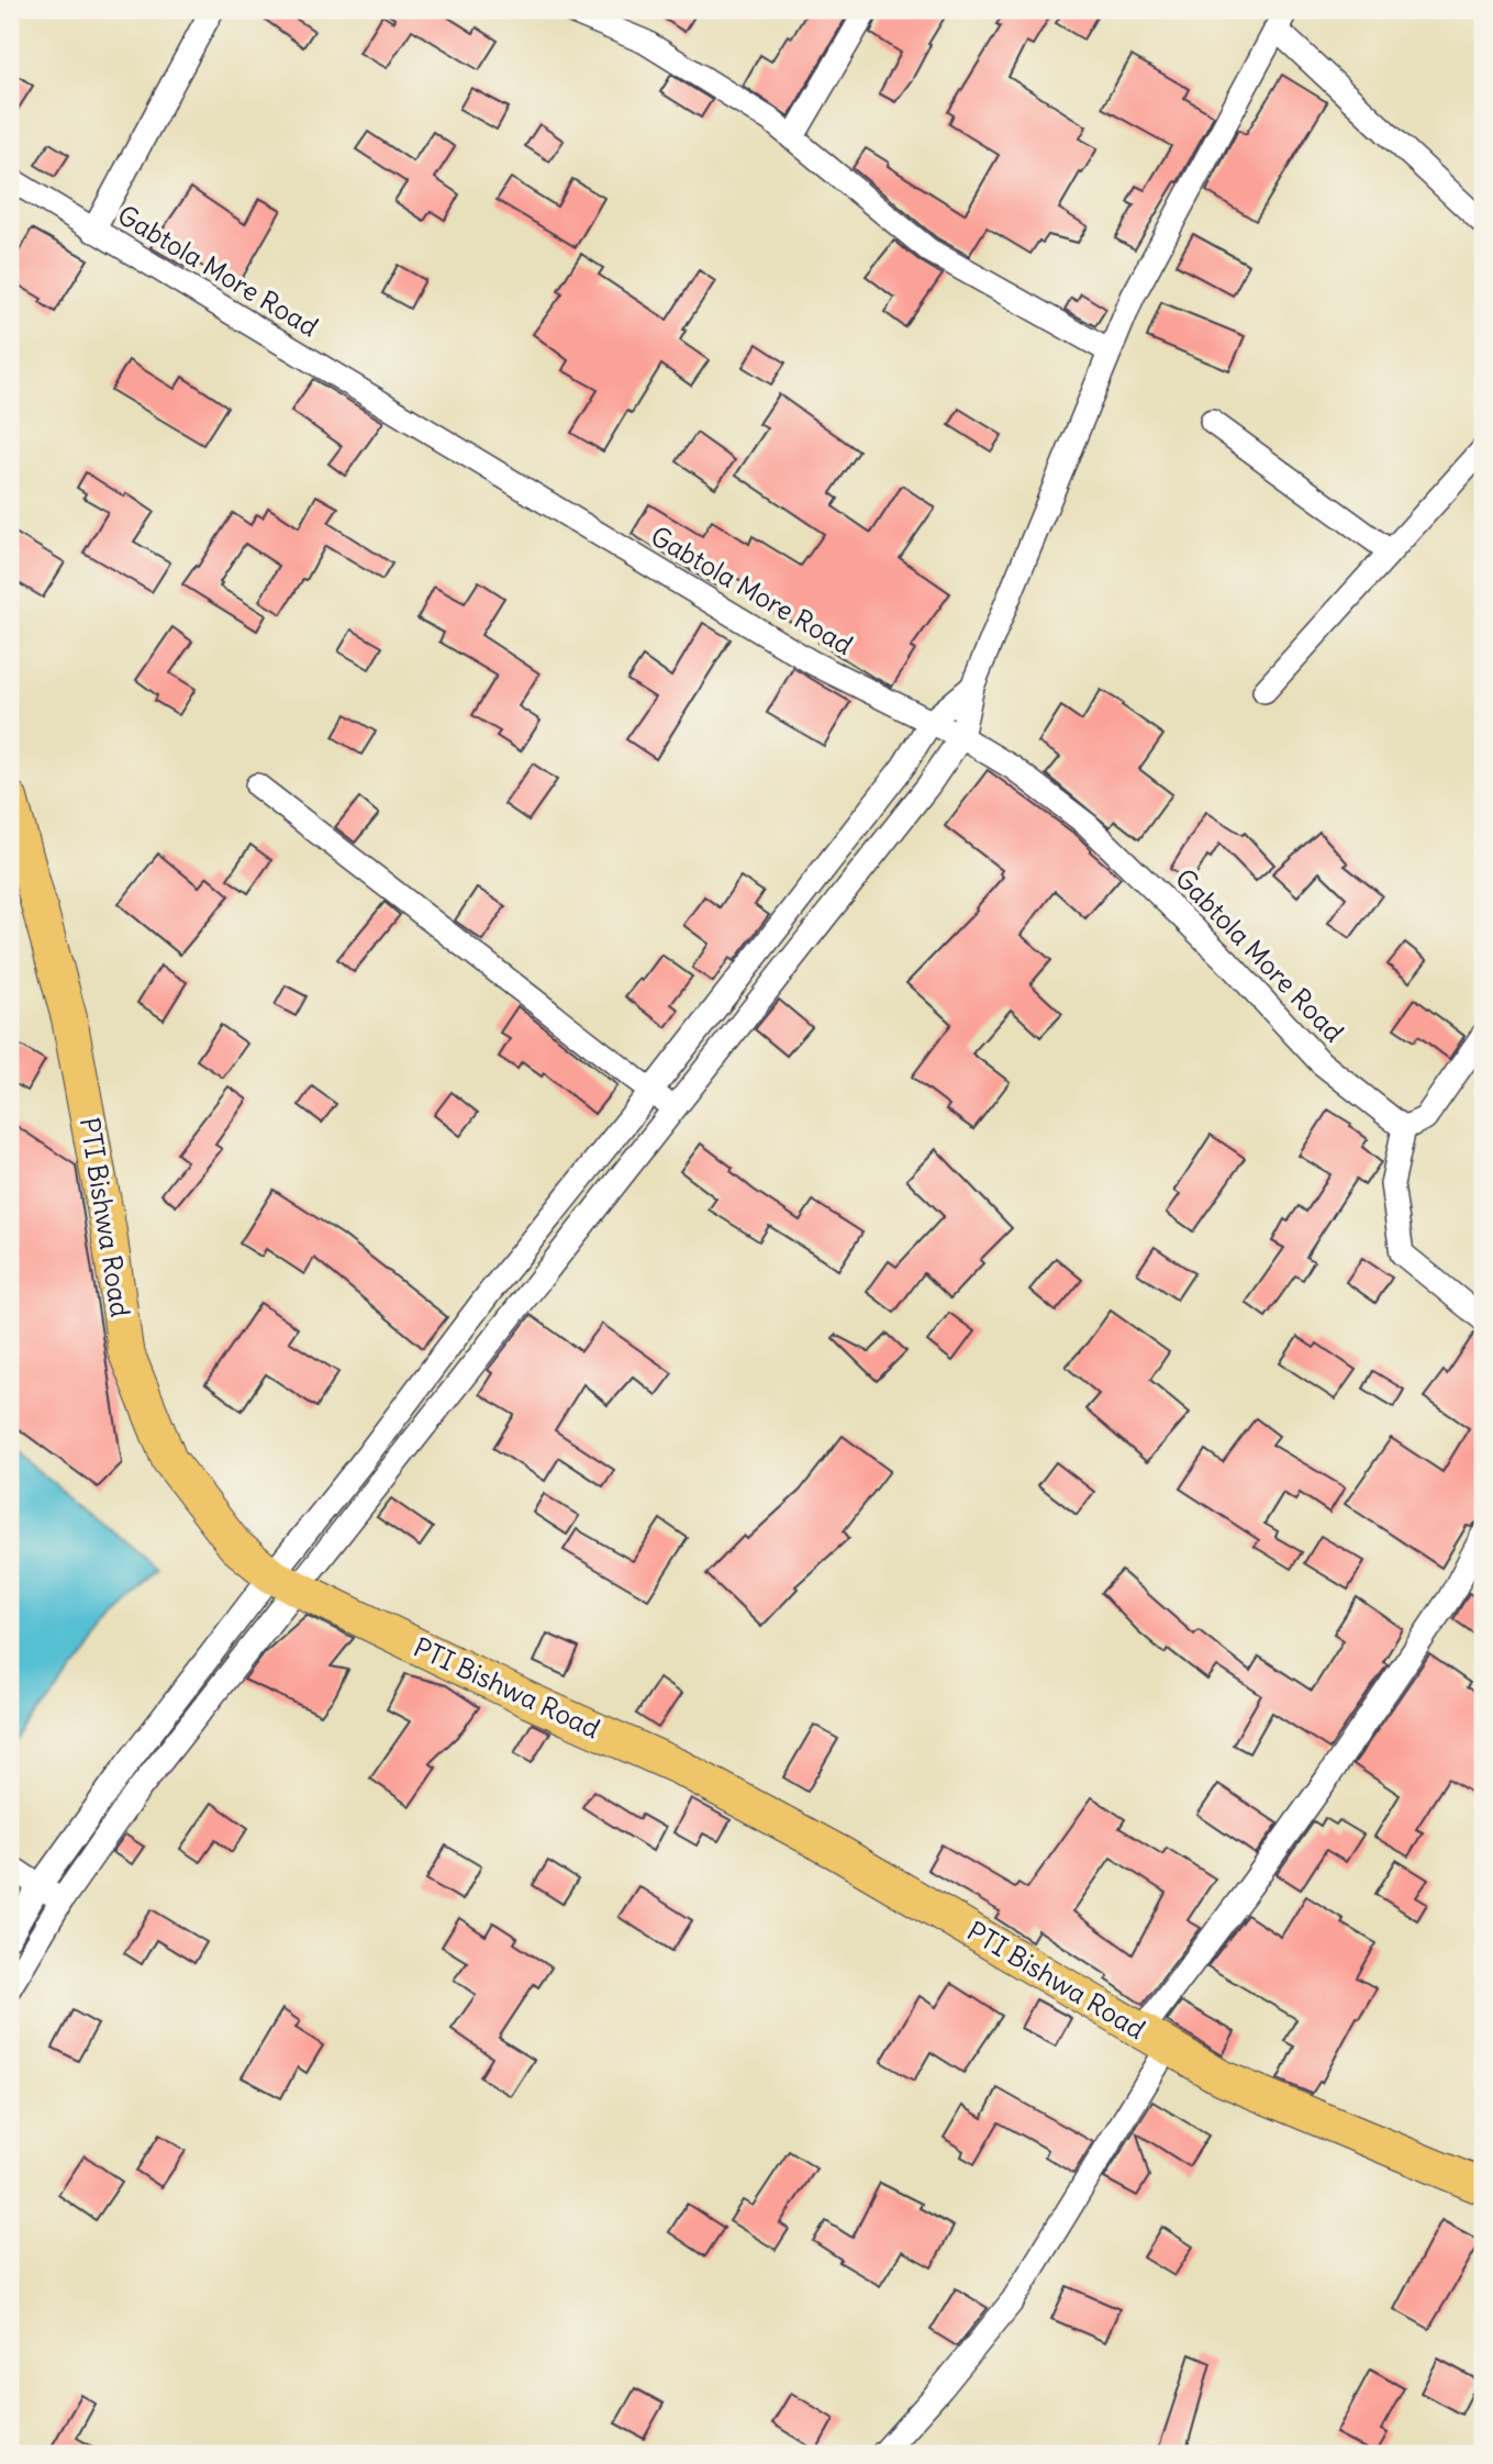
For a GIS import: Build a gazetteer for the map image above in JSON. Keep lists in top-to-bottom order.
{
  "streets": {
    "highway": ["PTI Bishwa Road"],
    "street": ["Gabtola More Road"]
  }
}
